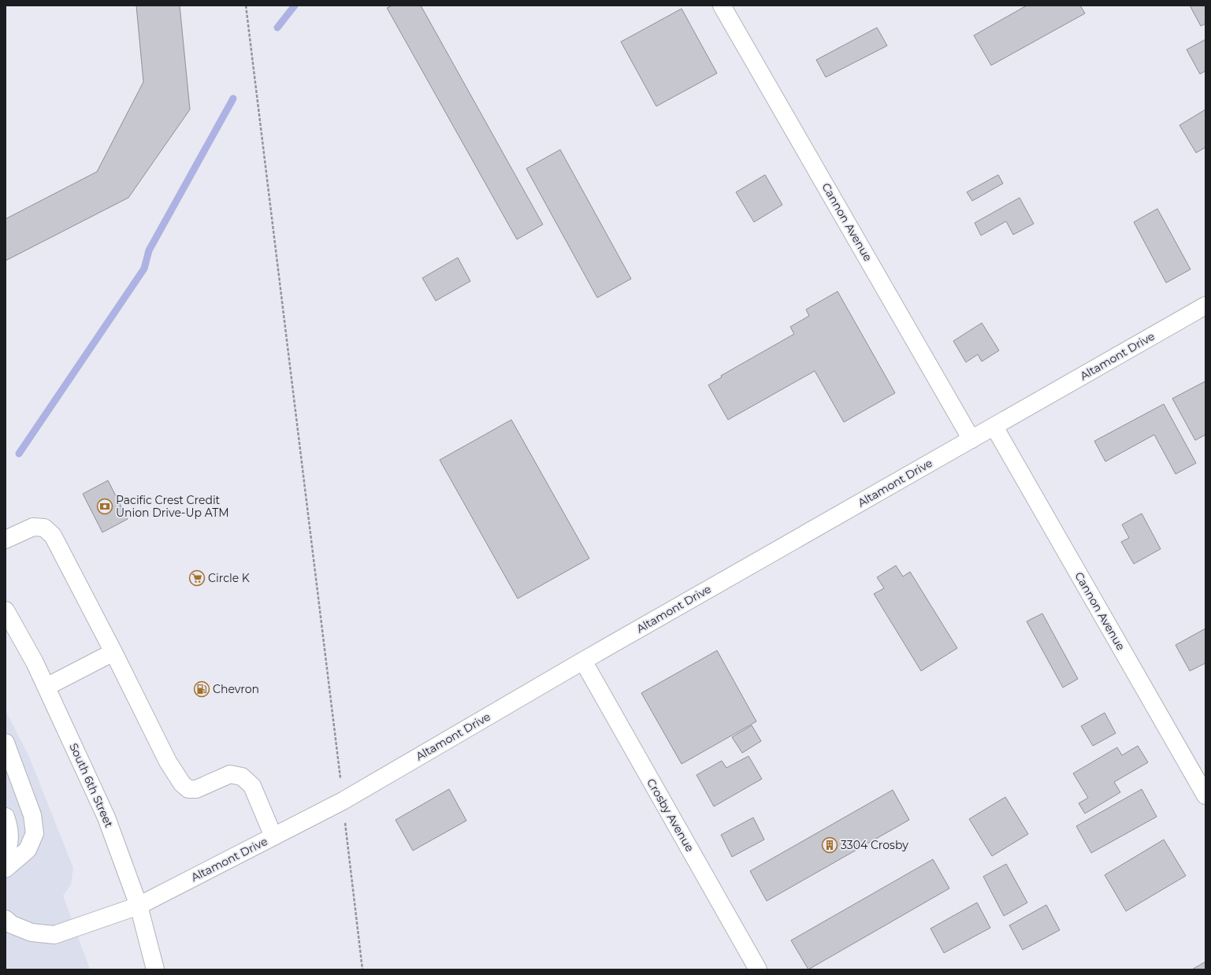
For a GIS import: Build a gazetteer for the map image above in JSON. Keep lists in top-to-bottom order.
{
  "streets": {
    "main road": [
      "Cannon Avenue",
      "Altamont Drive",
      "South 6th Street",
      "Crosby Avenue"
    ]
  },
  "crossings": [
    ["Cannon Avenue", "Altamont Drive"],
    ["Altamont Drive", "South 6th Street"],
    ["Altamont Drive", "Crosby Avenue"]
  ],
  "places": {
    "bank": ["Pacific Crest Credit Union Drive-Up ATM"],
    "supermarket": ["Circle K"],
    "fuel station": ["Chevron"],
    "building": ["3304 Crosby"]
  }
}
